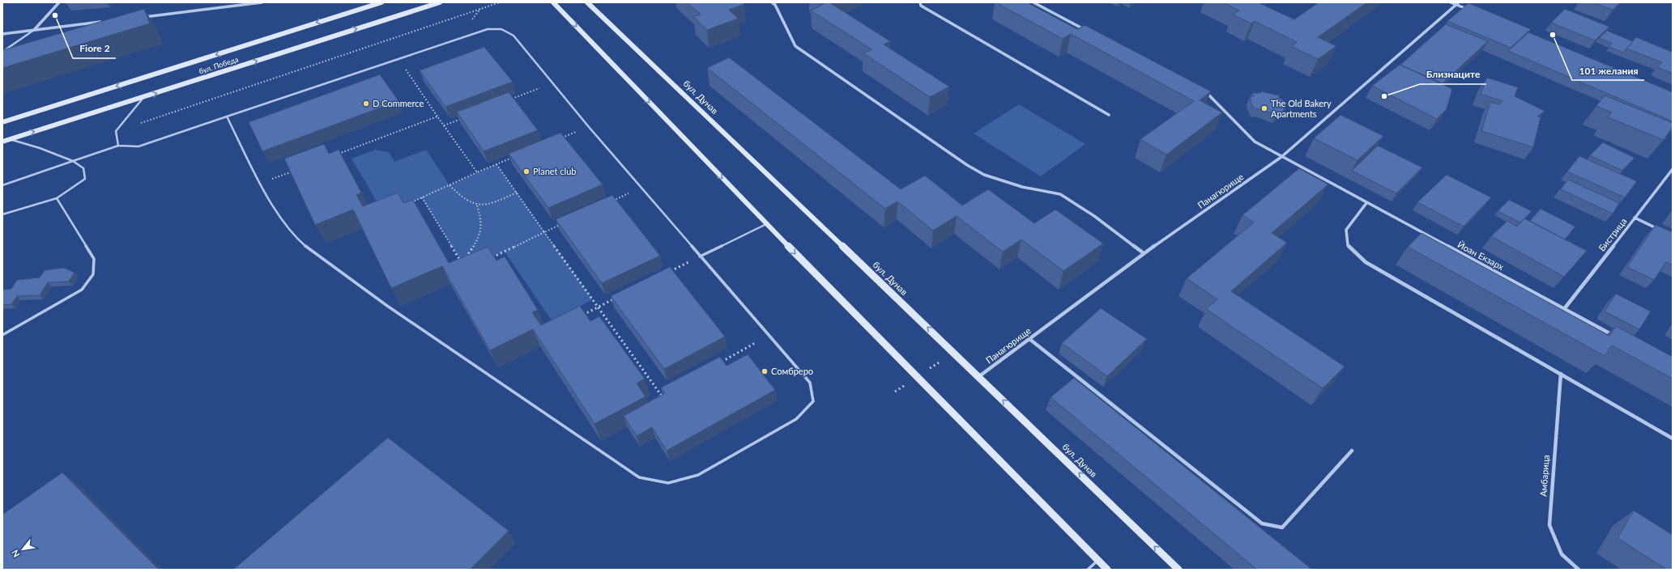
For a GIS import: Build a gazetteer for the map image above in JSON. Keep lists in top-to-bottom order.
{
  "streets": {
    "main road": ["бул. Победа", "бул. Дунав"],
    "street": [
      "Панагюрище",
      "Бистрица",
      "Йоан Екзарх",
      "Амбарица"
    ]
  },
  "crossings": [
    ["бул. Дунав", "Панагюрище"],
    ["Панагюрище", "Йоан Екзарх"],
    ["Бистрица", "Йоан Екзарх"]
  ],
  "places": [
    "Fiore 2",
    "101 желания",
    "Близнаците",
    "D Commerce",
    "The Old Bakery Apartments",
    "Planet club",
    "Сомбреро"
  ],
  "north": "bottom left"
}
